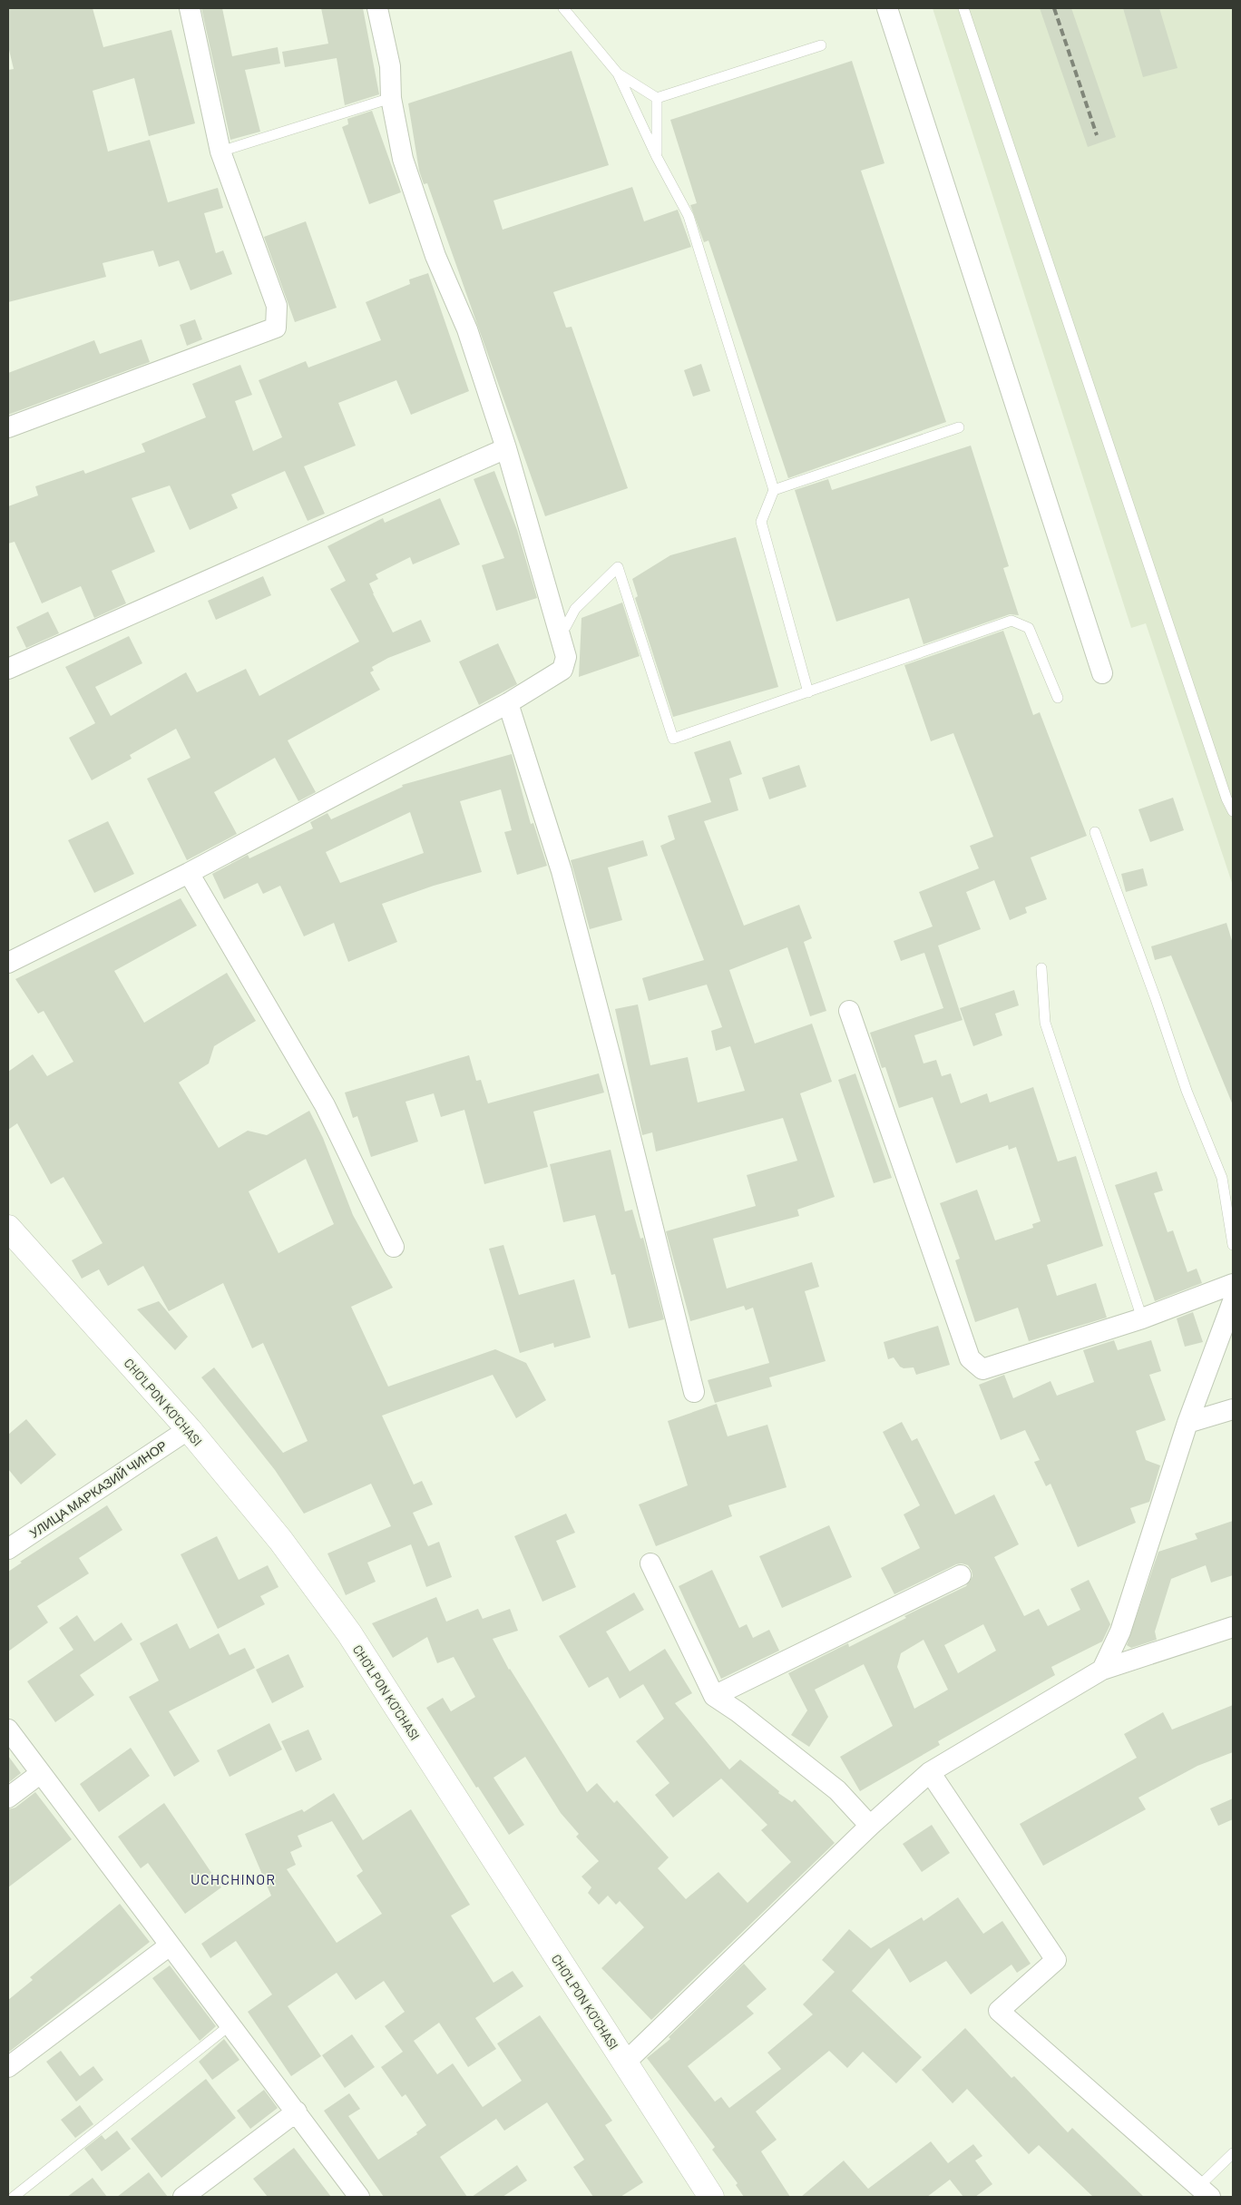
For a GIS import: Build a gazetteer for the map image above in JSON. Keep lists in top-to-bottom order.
{
  "streets": {
    "main road": ["CHO'LPON KO'CHASI"],
    "street": ["УЛИЦА МАРКАЗИЙ ЧИНОР"]
  },
  "crossings": [
    ["CHO'LPON KO'CHASI", "УЛИЦА МАРКАЗИЙ ЧИНОР"]
  ],
  "districts": ["UCHCHINOR"]
}
